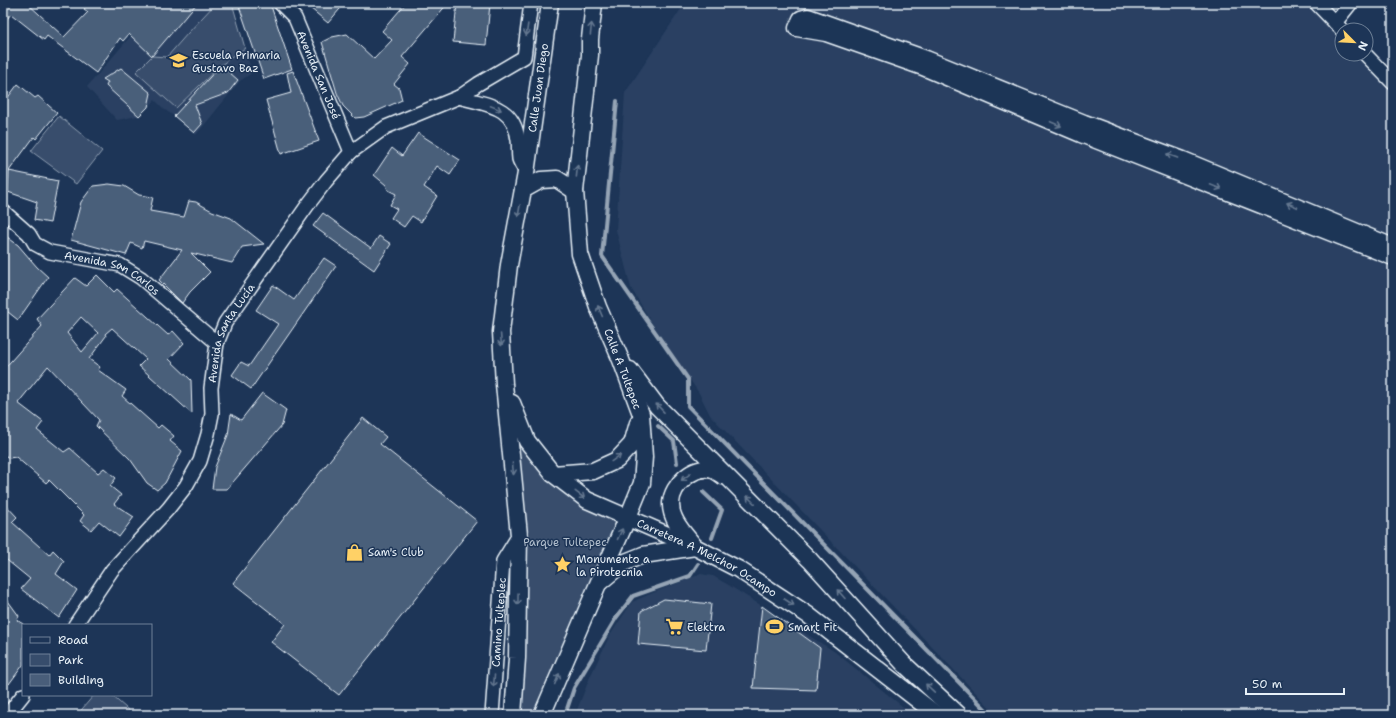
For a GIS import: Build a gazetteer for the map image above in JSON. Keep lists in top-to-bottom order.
{
  "streets": {
    "main road": ["Calle Juan Diego", "Calle A Tultepec", "Carretera A Melchor Ocampo"],
    "street": [
      "Avenida San José",
      "Avenida San Carlos",
      "Avenida Santa Lucía",
      "Camino Tulteplec"
    ]
  },
  "crossings": [
    ["Avenida San José", "Avenida Santa Lucía"],
    ["Avenida San Carlos", "Avenida Santa Lucía"],
    ["Calle A Tultepec", "Carretera A Melchor Ocampo"]
  ],
  "one_way": ["Camino Tulteplec"],
  "parks": ["Parque Tultepec"],
  "places": {
    "school or university": ["Escuela Primaria Gustavo Baz"],
    "shop": ["Sam's Club"],
    "place": ["Monumento a la Pirotecnia"],
    "supermarket": ["Elektra"],
    "sports": ["Smart Fit"]
  },
  "legend": ["Road", "Park", "Building"],
  "scale_bar": "50 m",
  "north": "bottom right"
}
